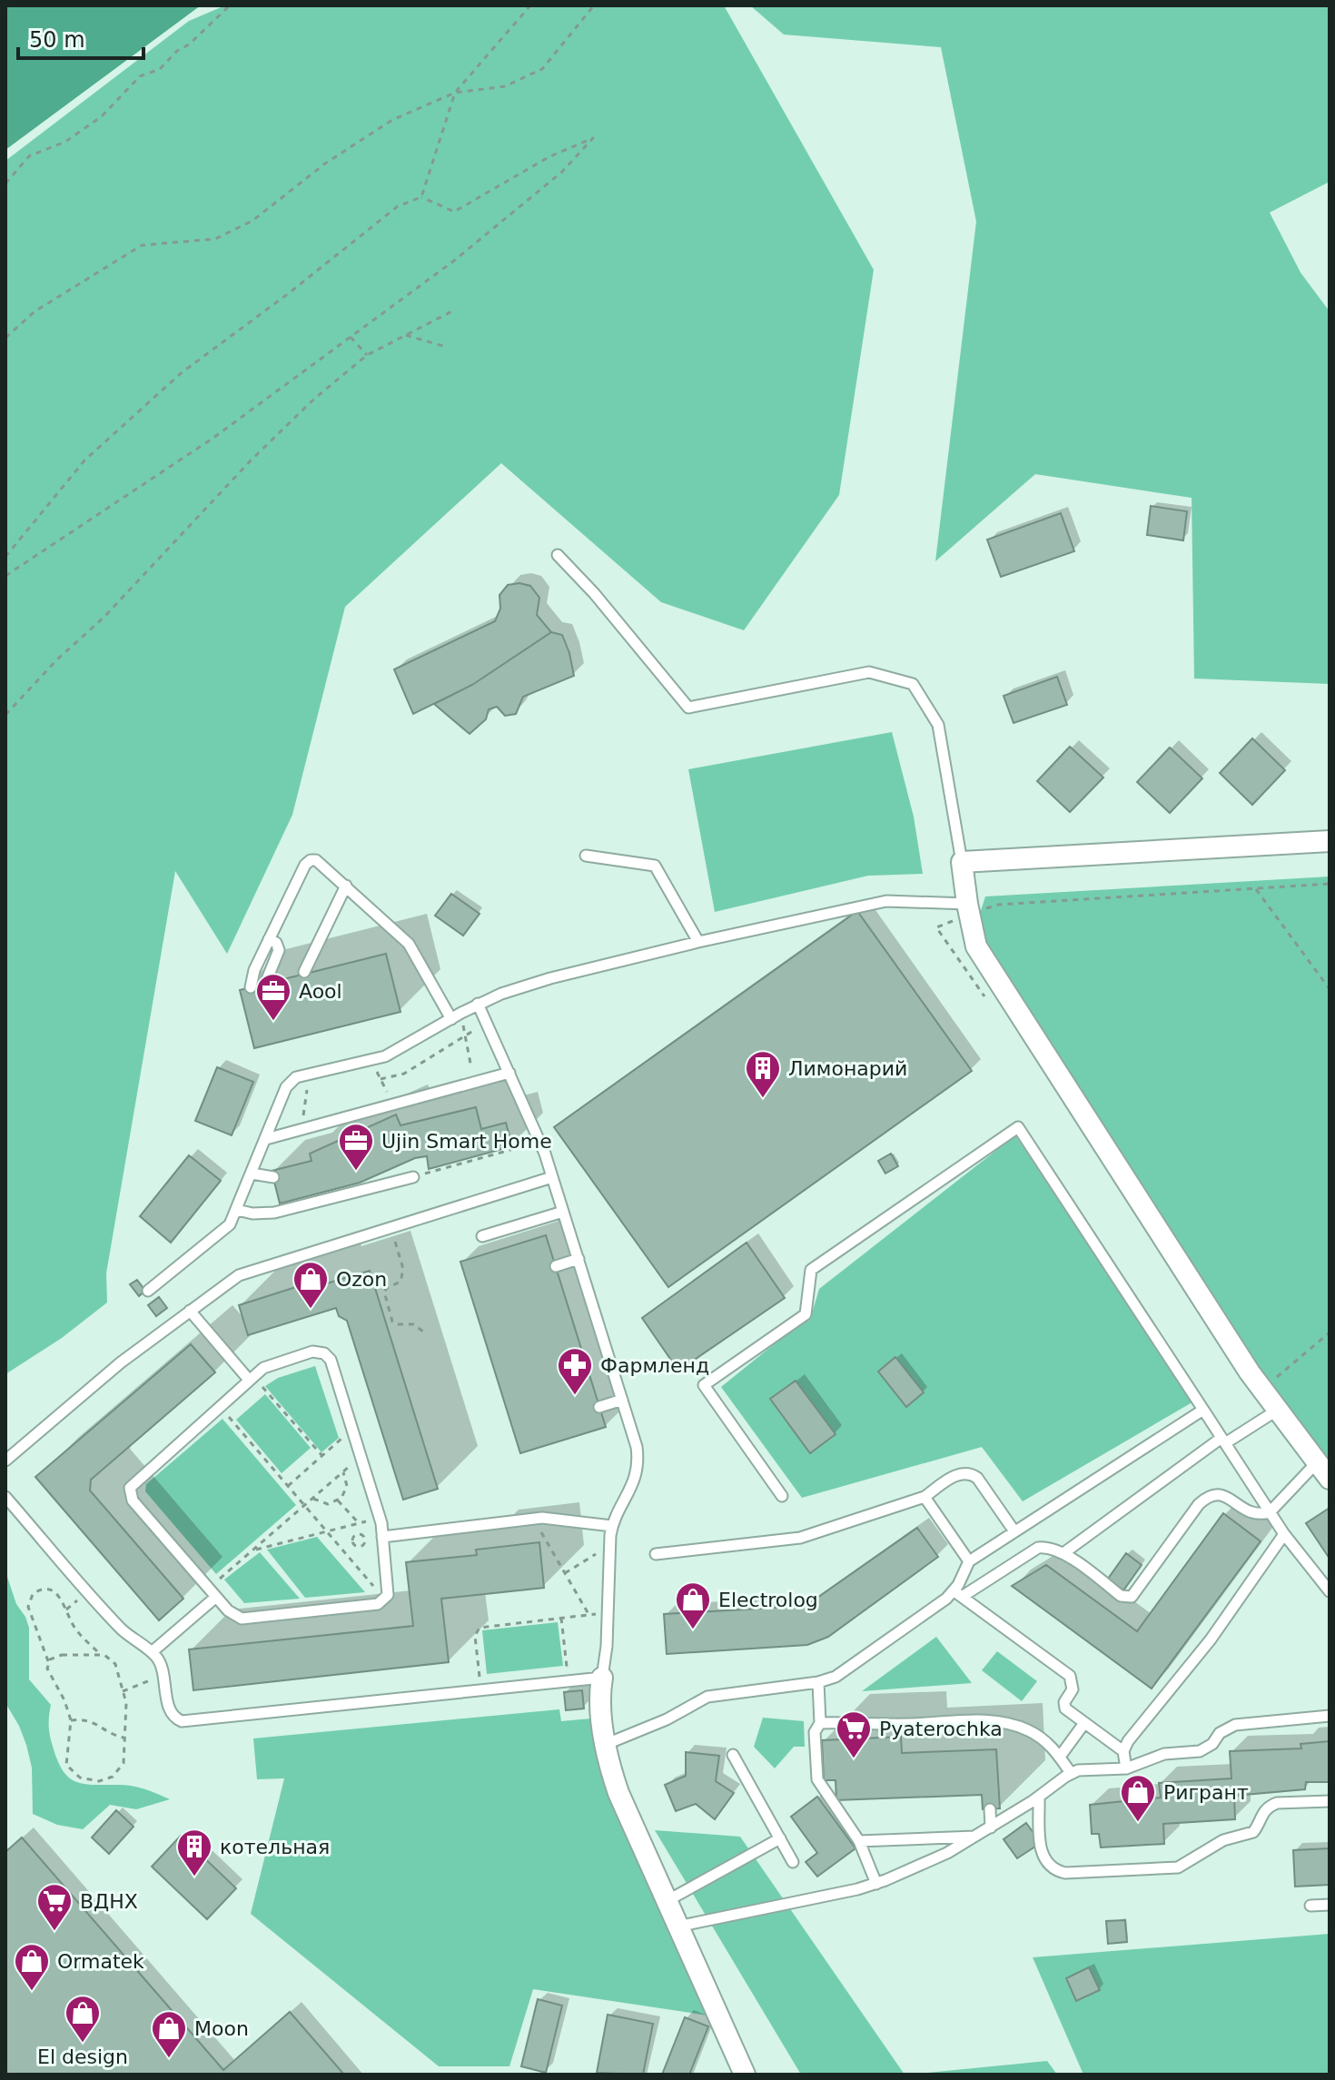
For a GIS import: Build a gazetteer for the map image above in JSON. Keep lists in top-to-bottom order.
{
  "places": {
    "office": ["Aool", "Ujin Smart Home"],
    "building": ["Лимонарий", "котельная"],
    "shop": [
      "Ozon",
      "Electrolog",
      "Ригрант",
      "Ormatek",
      "El design",
      "Moon"
    ],
    "pharmacy": ["Фармленд"],
    "supermarket": ["Pyaterochka", "ВДНХ"]
  },
  "scale_bar": "50 m"
}
